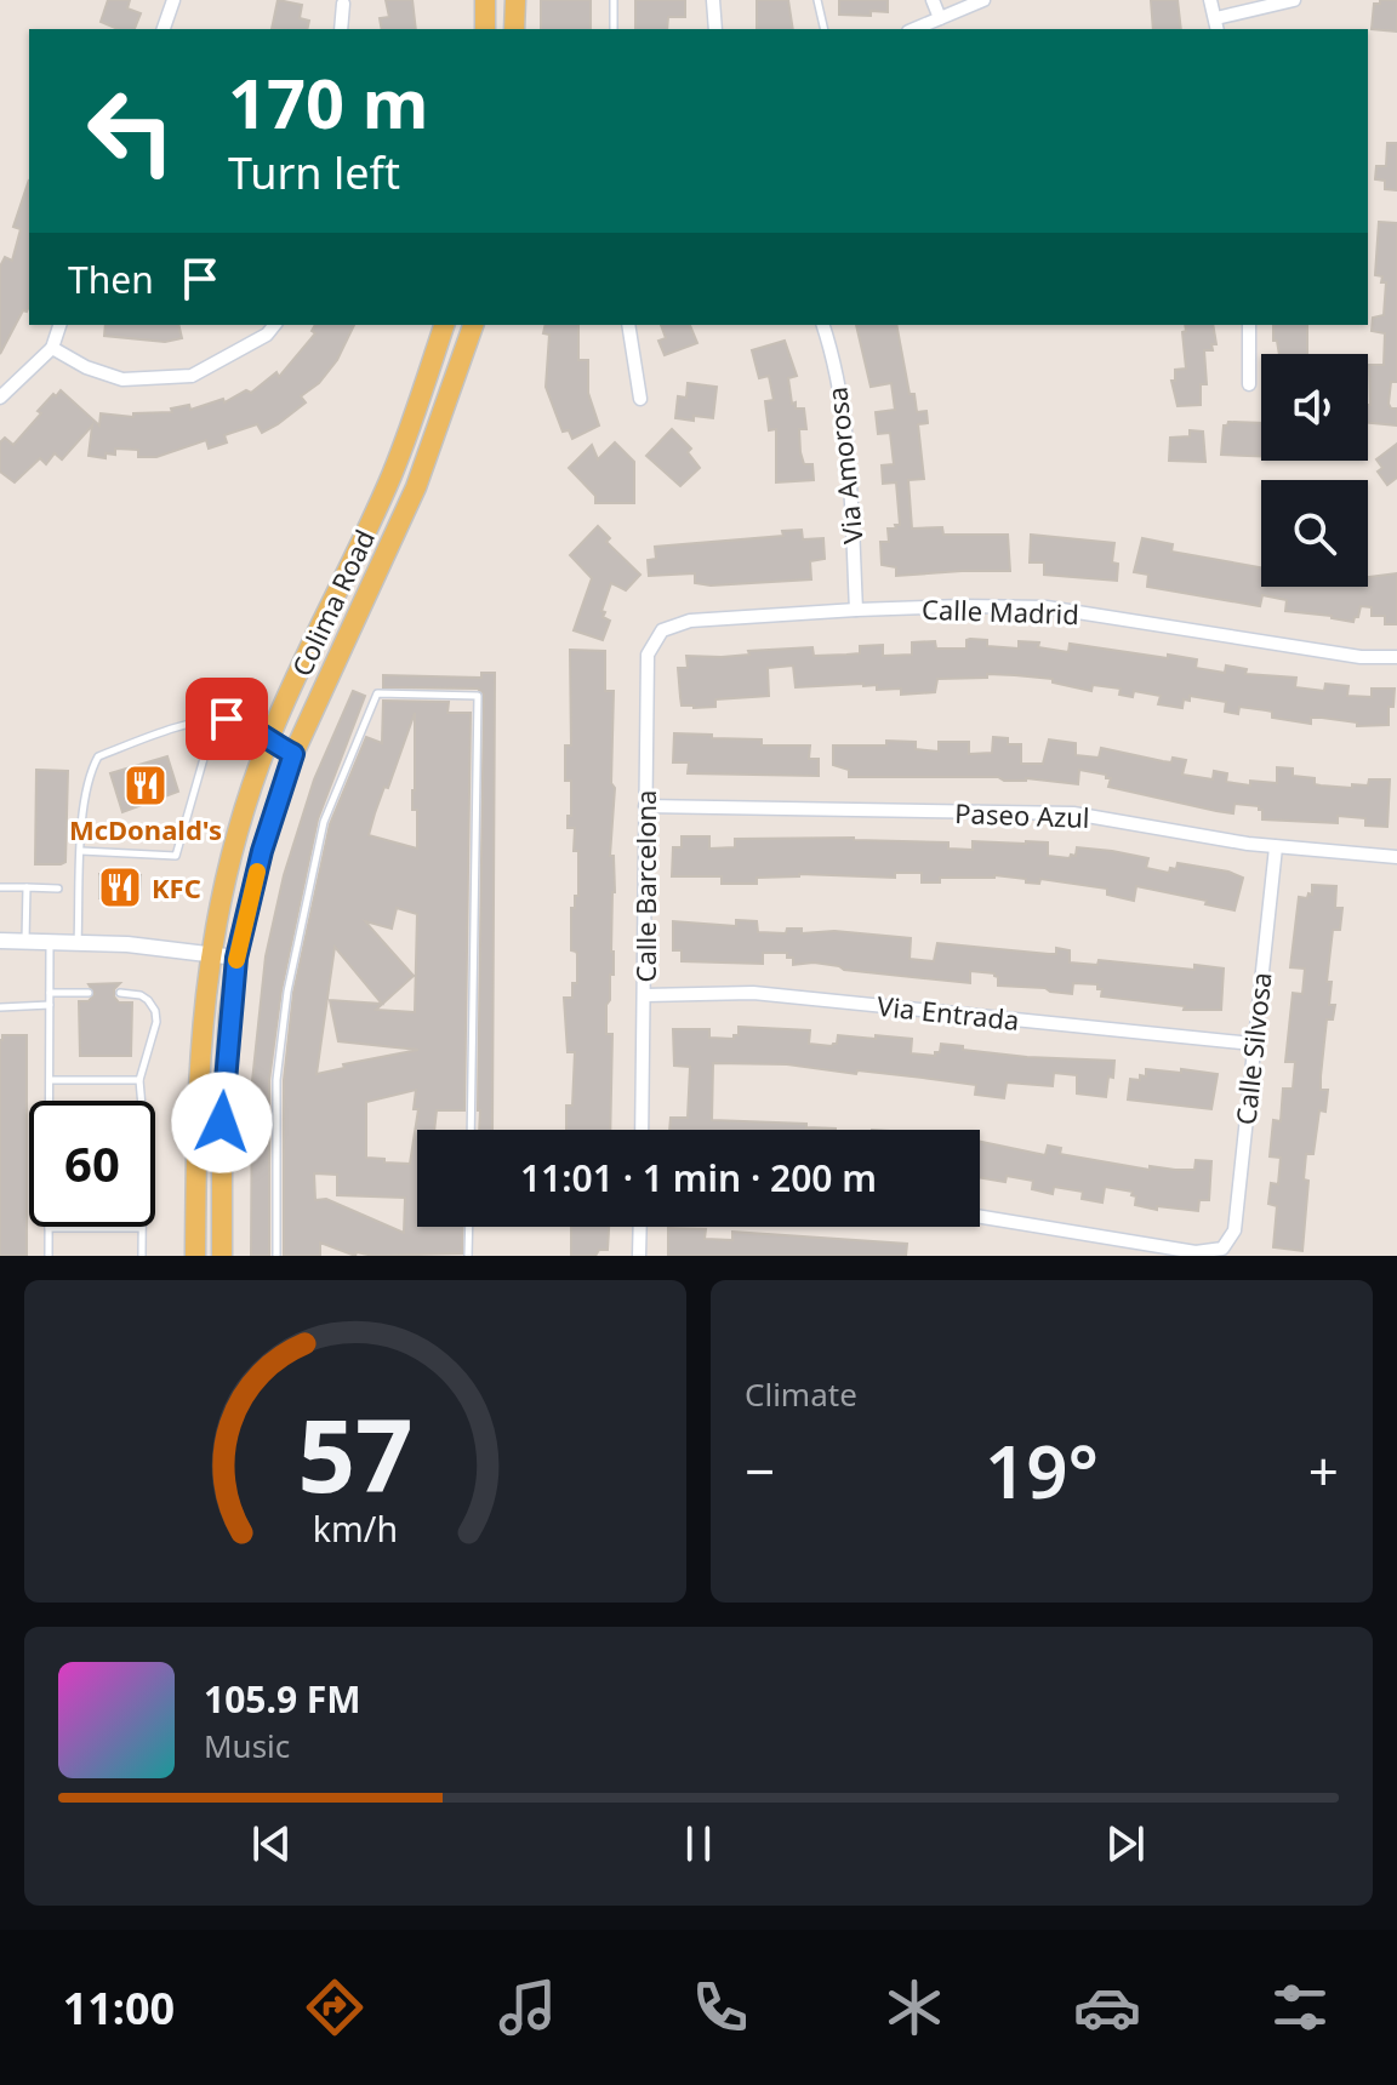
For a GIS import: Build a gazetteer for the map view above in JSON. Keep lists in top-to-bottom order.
{
  "streets": {
    "main road": ["Colima Road"],
    "street": [
      "Via Amorosa",
      "Calle Madrid",
      "Paseo Azul",
      "Calle Barcelona",
      "Via Entrada",
      "Calle Silvosa"
    ]
  },
  "crossings": [
    ["Via Amorosa", "Calle Madrid"],
    ["Calle Madrid", "Calle Barcelona"],
    ["Paseo Azul", "Calle Barcelona"],
    ["Paseo Azul", "Calle Silvosa"],
    ["Calle Barcelona", "Via Entrada"],
    ["Via Entrada", "Calle Silvosa"]
  ],
  "places": {
    "restaurant": ["McDonald's", "KFC"]
  },
  "page": {
    "turn": ["170 m", "Turn left"],
    "then": "Then",
    "limit": "60",
    "trip": "11:01 · 1 min · 200 m",
    "tile": "Climate",
    "heat": ["−", "19°", "+"],
    "song": ["105.9 FM", "Music"],
    "tabs": "11:00",
    "gauge": ["57", "km/h"]
  }
}
